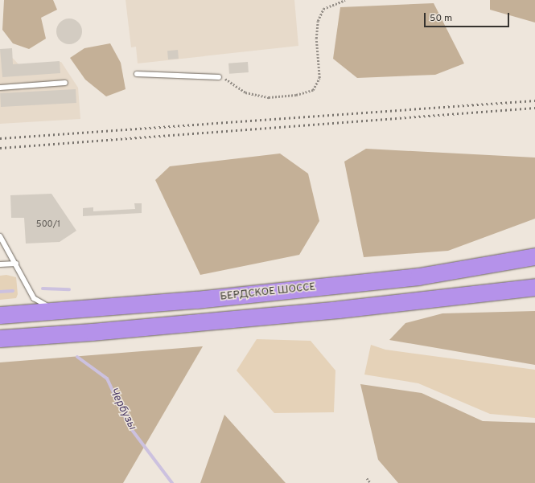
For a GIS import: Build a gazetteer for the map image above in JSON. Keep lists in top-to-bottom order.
{
  "streets": {
    "highway": ["БЕРДСКОЕ ШОССЕ"]
  },
  "water": ["Чербузы"],
  "house_numbers": ["500/1"],
  "scale_bar": "50 m"
}
